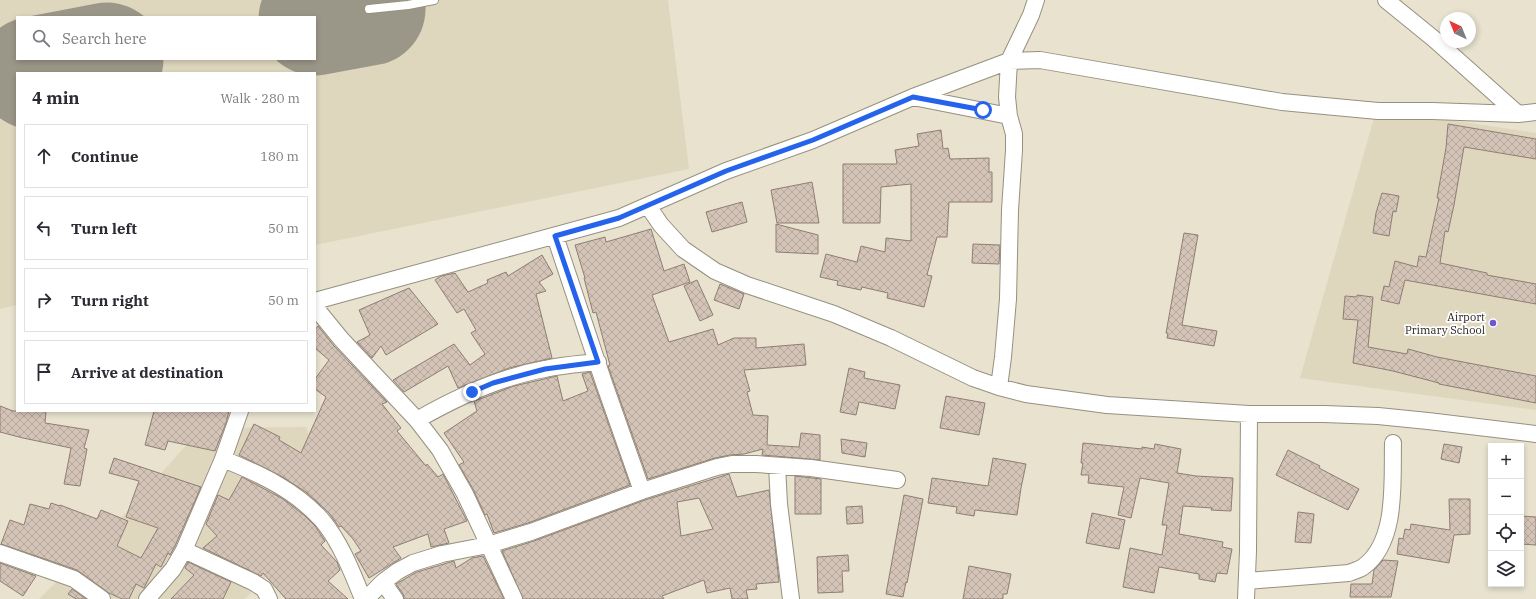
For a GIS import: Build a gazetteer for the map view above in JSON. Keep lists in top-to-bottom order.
{
  "places": ["Airport Primary School"],
  "north": "top left",
  "page": {
    "search": "Search here",
    "heading": ["4 min", "Walk · 280 m"],
    "list": [
      ["Continue", "180 m"],
      ["Turn left", "50 m"],
      ["Turn right", "50 m"],
      "Arrive at destination"
    ],
    "map_buttons": ["+", "−"]
  }
}
